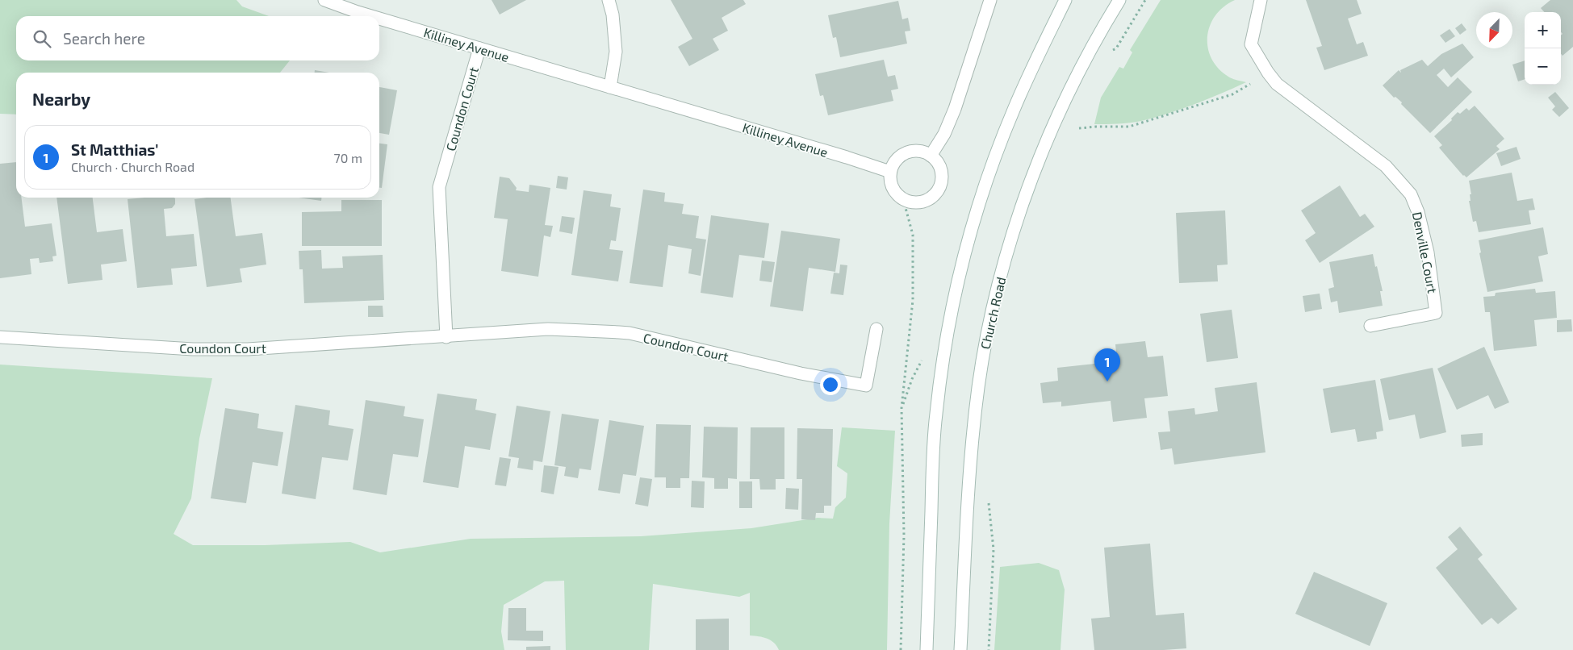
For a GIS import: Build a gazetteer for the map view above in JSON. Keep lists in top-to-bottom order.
{
  "streets": {
    "street": [
      "Killiney Avenue",
      "Coundon Court",
      "Denville Court",
      "Church Road"
    ]
  },
  "crossings": [
    ["Killiney Avenue", "Coundon Court"]
  ],
  "north": "bottom left",
  "page": {
    "map_buttons": ["+", "−"],
    "search": "Search here",
    "heading": "Nearby",
    "list": [
      {
        "mark": "1",
        "name": "St Matthias'",
        "note": "Church · Church Road",
        "value": "70 m"
      }
    ],
    "pins": "1"
  }
}
